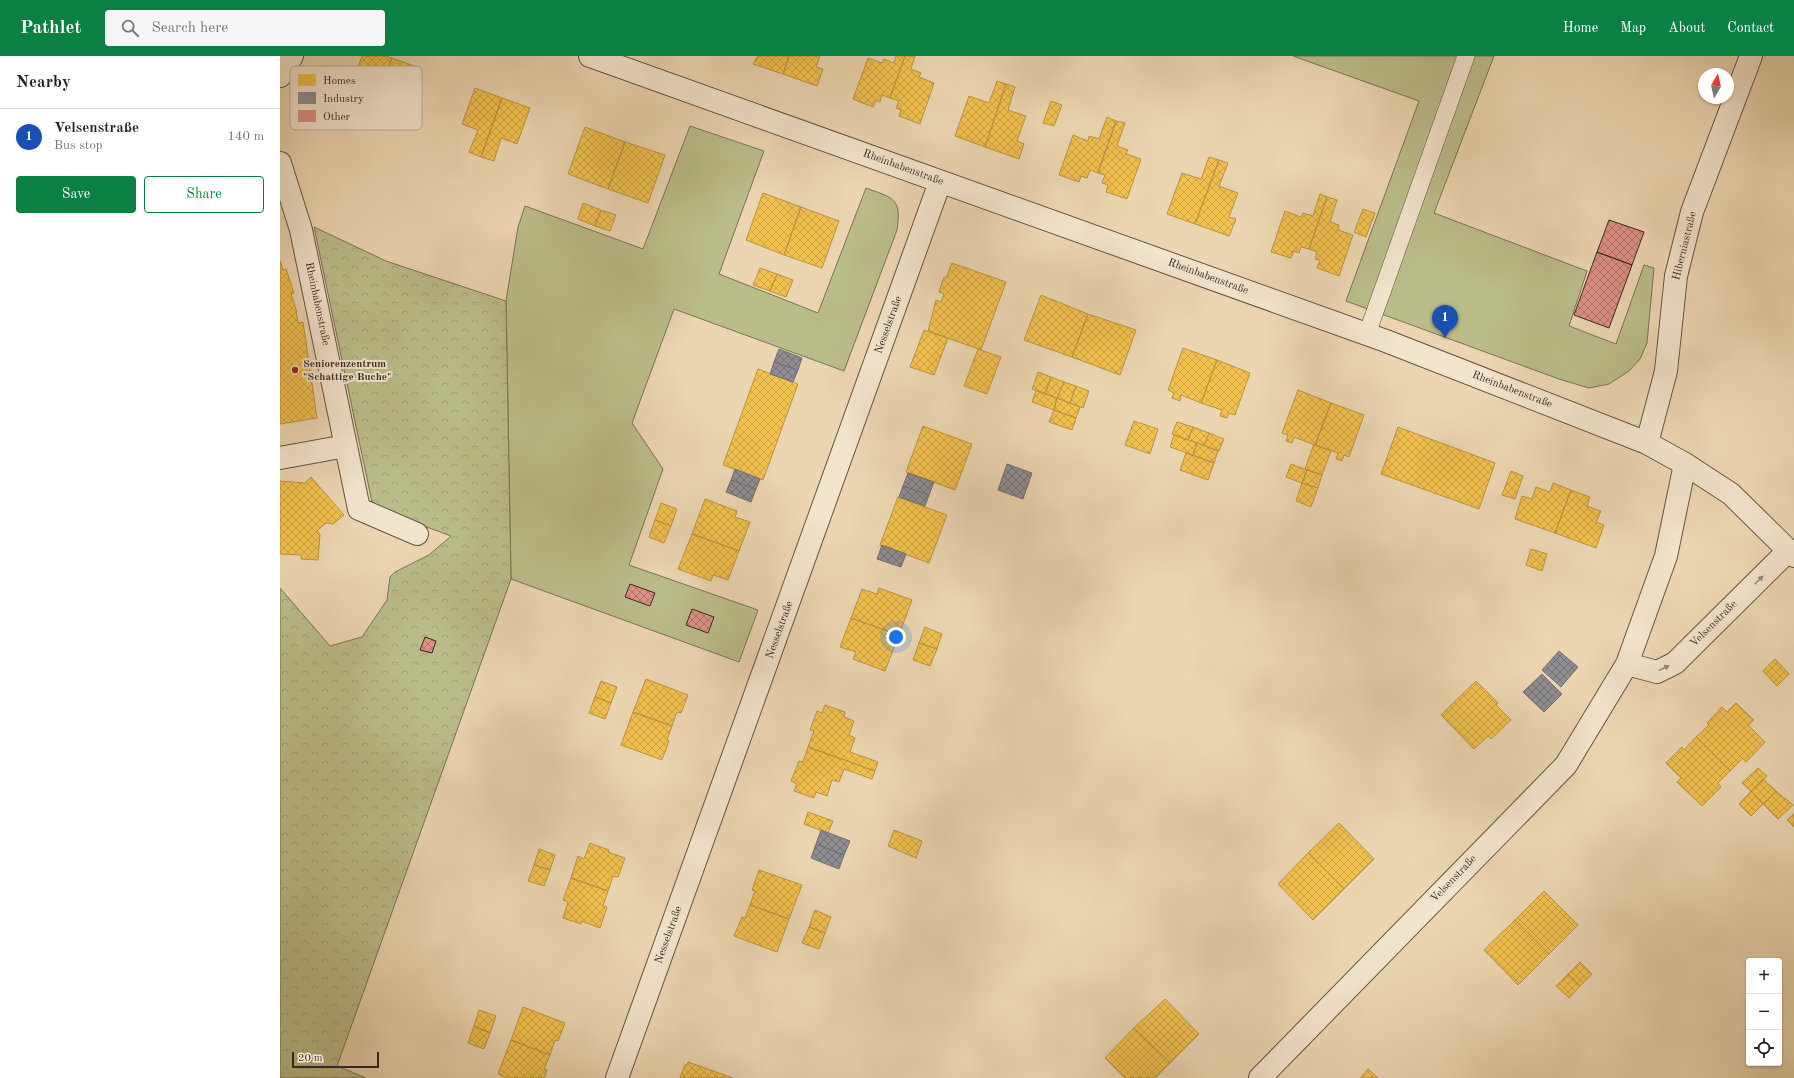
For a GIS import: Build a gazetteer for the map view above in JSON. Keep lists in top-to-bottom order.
{
  "streets": {
    "street": [
      "Rheinbabenstraße",
      "Hiberniastraße",
      "Nesselstraße",
      "Velsenstraße"
    ]
  },
  "crossings": [
    ["Rheinbabenstraße", "Hiberniastraße"],
    ["Rheinbabenstraße", "Nesselstraße"],
    ["Rheinbabenstraße", "Velsenstraße"]
  ],
  "places": ["Seniorenzentrum \"Schattige Buche\""],
  "legend": ["Homes", "Industry", "Other"],
  "scale_bar": "20 m",
  "north": "top",
  "page": {
    "header": "Pathlet",
    "search": "Search here",
    "nav": [
      "Home",
      "Map",
      "About",
      "Contact"
    ],
    "heading": "Nearby",
    "list": [
      {
        "mark": "1",
        "name": "Velsenstraße",
        "note": "Bus stop",
        "value": "140 m"
      }
    ],
    "buttons": ["Save", "Share"],
    "pins": "1",
    "map_buttons": ["+", "−"],
    "scale": "20 m"
  }
}
